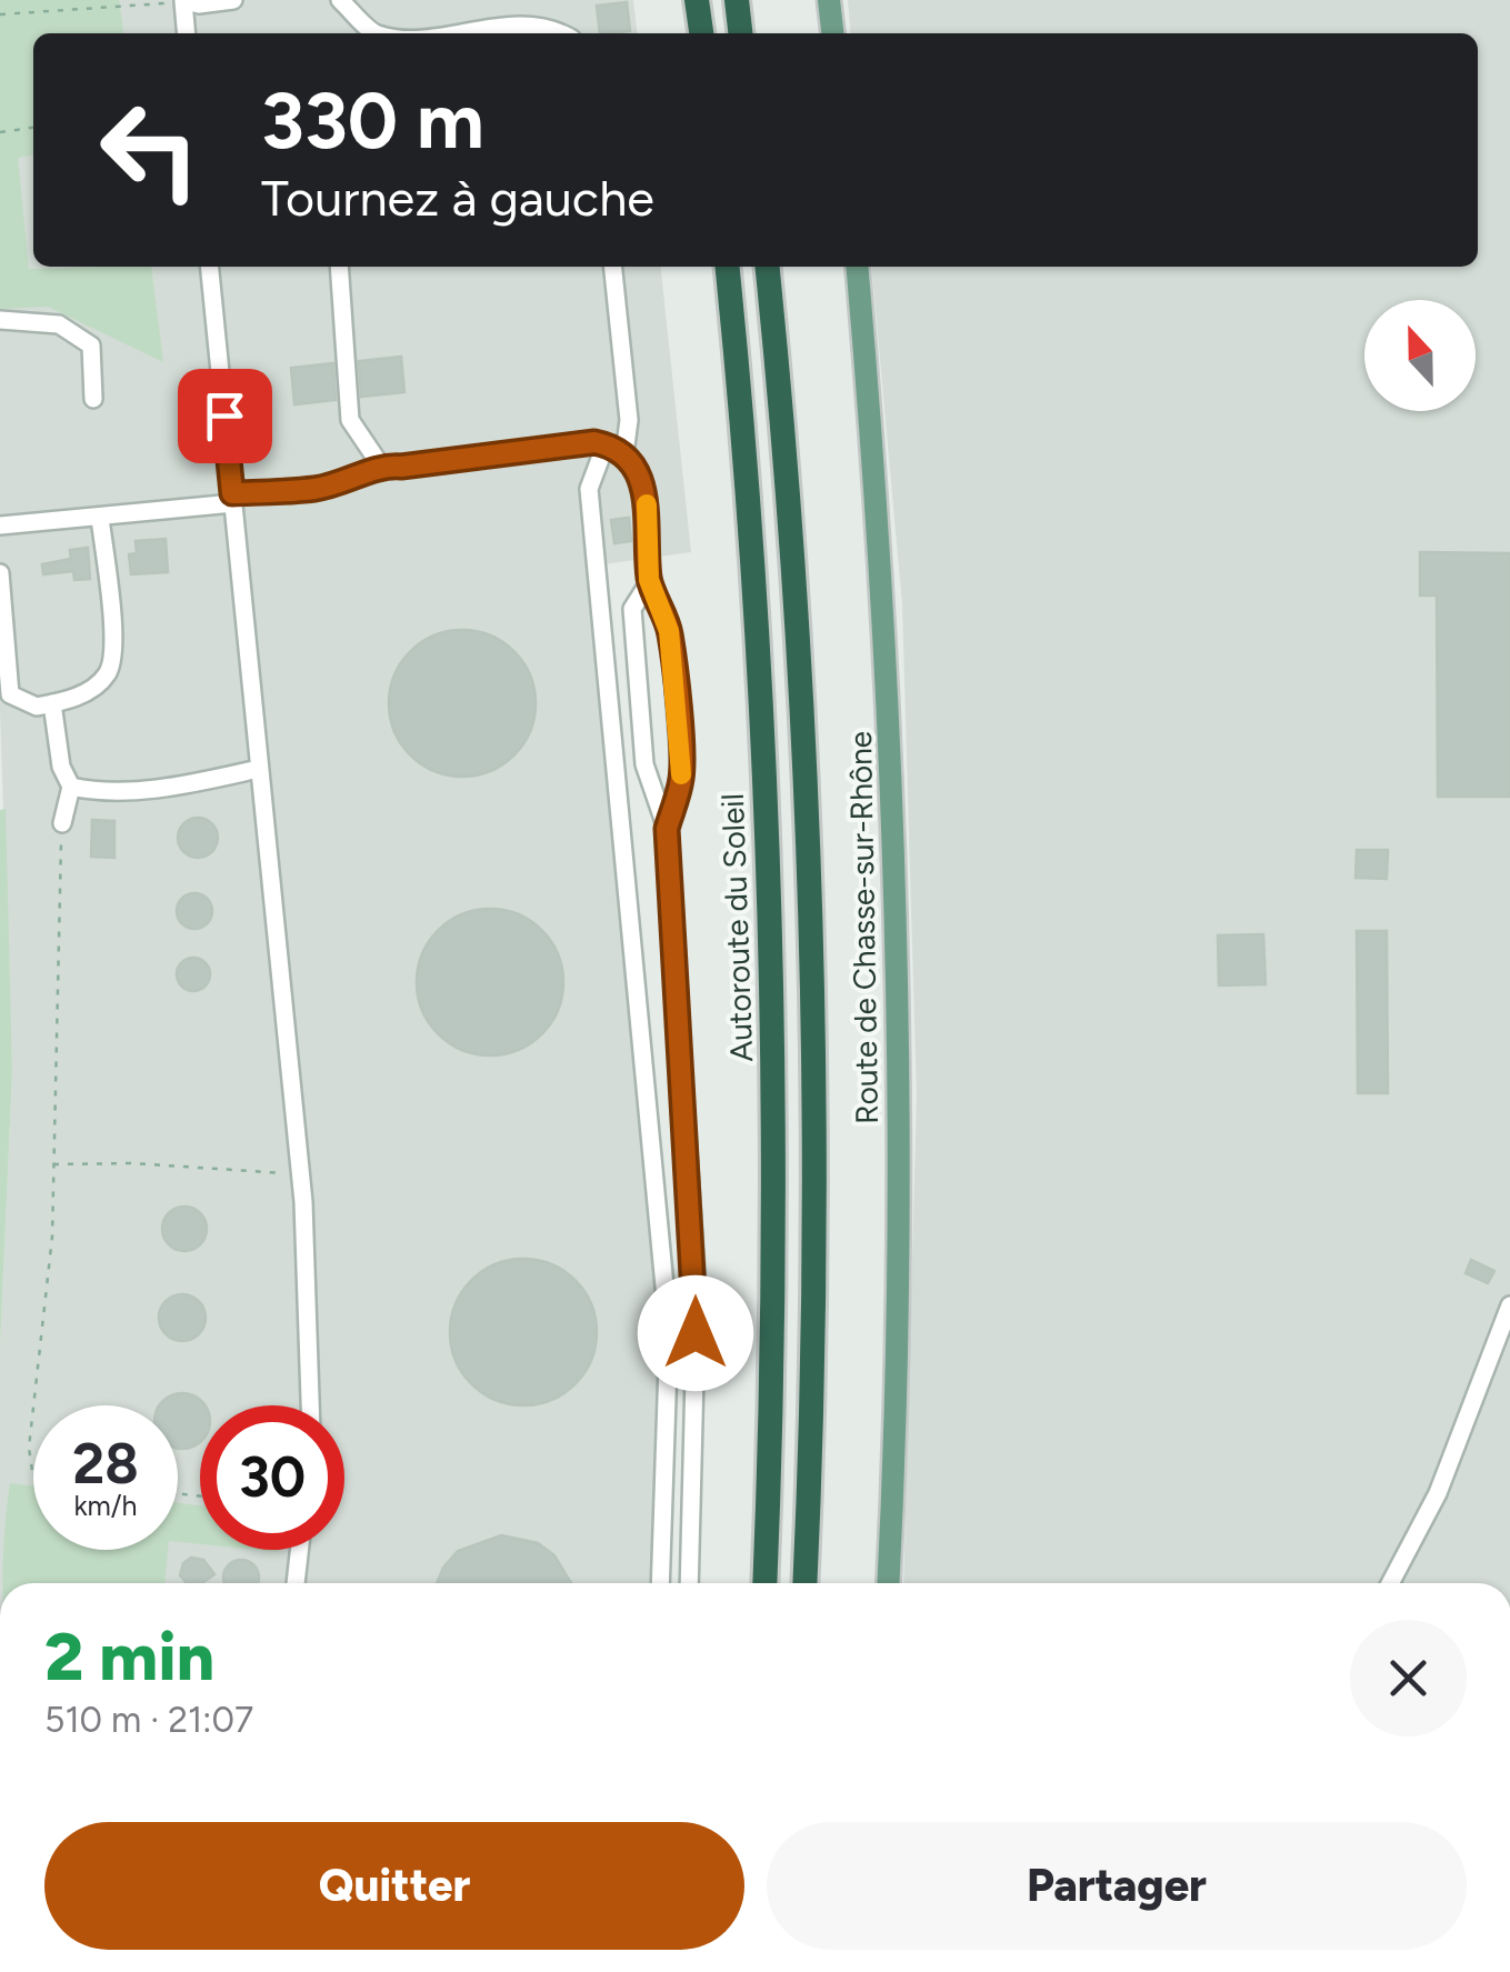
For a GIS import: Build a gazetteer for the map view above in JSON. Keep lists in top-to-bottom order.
{
  "streets": {
    "highway": ["Autoroute du Soleil"],
    "main road": ["Route de Chasse-sur-Rhône"]
  },
  "north": "top",
  "page": {
    "turn": ["330 m", "Tournez à gauche"],
    "speed": "28 km/h",
    "limit": "30",
    "heading": ["2 min", "510 m · 21:07"],
    "buttons": ["Quitter", "Partager"]
  }
}
